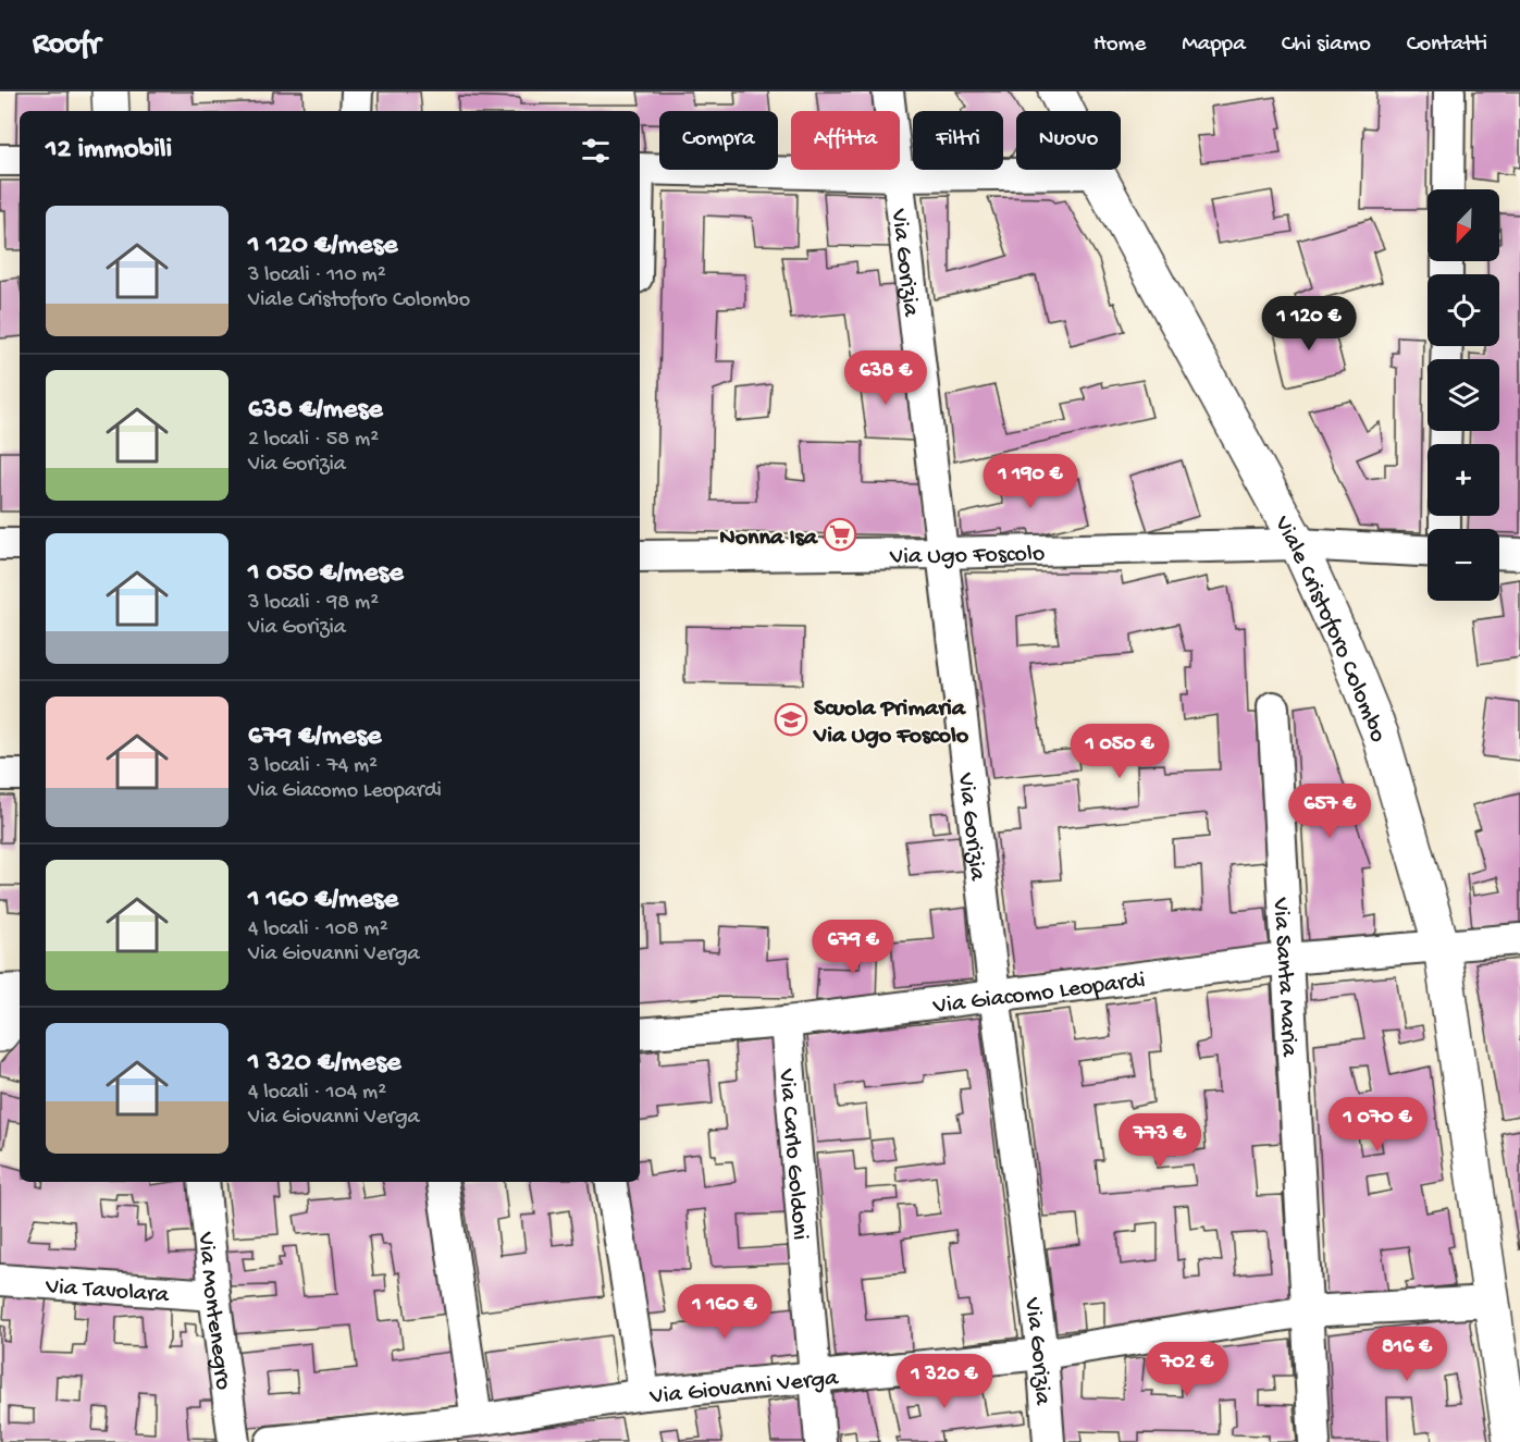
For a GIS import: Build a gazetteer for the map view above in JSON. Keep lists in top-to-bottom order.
{
  "streets": {
    "main road": ["Viale Cristoforo Colombo"],
    "street": [
      "Via Gorizia",
      "Via Ugo Foscolo",
      "Via Santa Maria",
      "Via Giacomo Leopardi",
      "Via Carlo Goldoni",
      "Via Tavolara",
      "Via Montenegro",
      "Via Giovanni Verga"
    ]
  },
  "crossings": [
    ["Via Gorizia", "Via Ugo Foscolo"],
    ["Via Gorizia", "Via Giacomo Leopardi"],
    ["Via Gorizia", "Via Giovanni Verga"],
    ["Via Ugo Foscolo", "Viale Cristoforo Colombo"],
    ["Viale Cristoforo Colombo", "Via Giacomo Leopardi"],
    ["Viale Cristoforo Colombo", "Via Giovanni Verga"],
    ["Via Santa Maria", "Via Giacomo Leopardi"],
    ["Via Santa Maria", "Via Giovanni Verga"],
    ["Via Giacomo Leopardi", "Via Carlo Goldoni"],
    ["Via Carlo Goldoni", "Via Giovanni Verga"],
    ["Via Tavolara", "Via Montenegro"]
  ],
  "places": {
    "supermarket": ["Nonna Isa"],
    "school or university": ["Scuola Primaria Via Ugo Foscolo"]
  },
  "north": "bottom left",
  "page": {
    "header": "Roofr",
    "nav": [
      "Home",
      "Mappa",
      "Chi siamo",
      "Contatti"
    ],
    "chip": [
      "Compra",
      "Affitta",
      "Filtri",
      "Nuovo"
    ],
    "heading": "12 immobili",
    "map_buttons": ["+", "−"],
    "list": [
      {
        "name": "1 120 €/mese",
        "note": "3 locali · 110 m² · Viale Cristoforo Colombo"
      },
      {
        "name": "638 €/mese",
        "note": "2 locali · 58 m² · Via Gorizia"
      },
      {
        "name": "1 050 €/mese",
        "note": "3 locali · 98 m² · Via Gorizia"
      },
      {
        "name": "679 €/mese",
        "note": "3 locali · 74 m² · Via Giacomo Leopardi"
      },
      {
        "name": "1 160 €/mese",
        "note": "4 locali · 108 m² · Via Giovanni Verga"
      },
      {
        "name": "1 320 €/mese",
        "note": "4 locali · 104 m² · Via Giovanni Verga"
      }
    ],
    "price": [
      "1 120 €",
      "638 €",
      "1 190 €",
      "1 050 €",
      "657 €",
      "679 €",
      "1 070 €",
      "773 €",
      "1 160 €",
      "816 €",
      "702 €",
      "1 320 €"
    ]
  }
}
